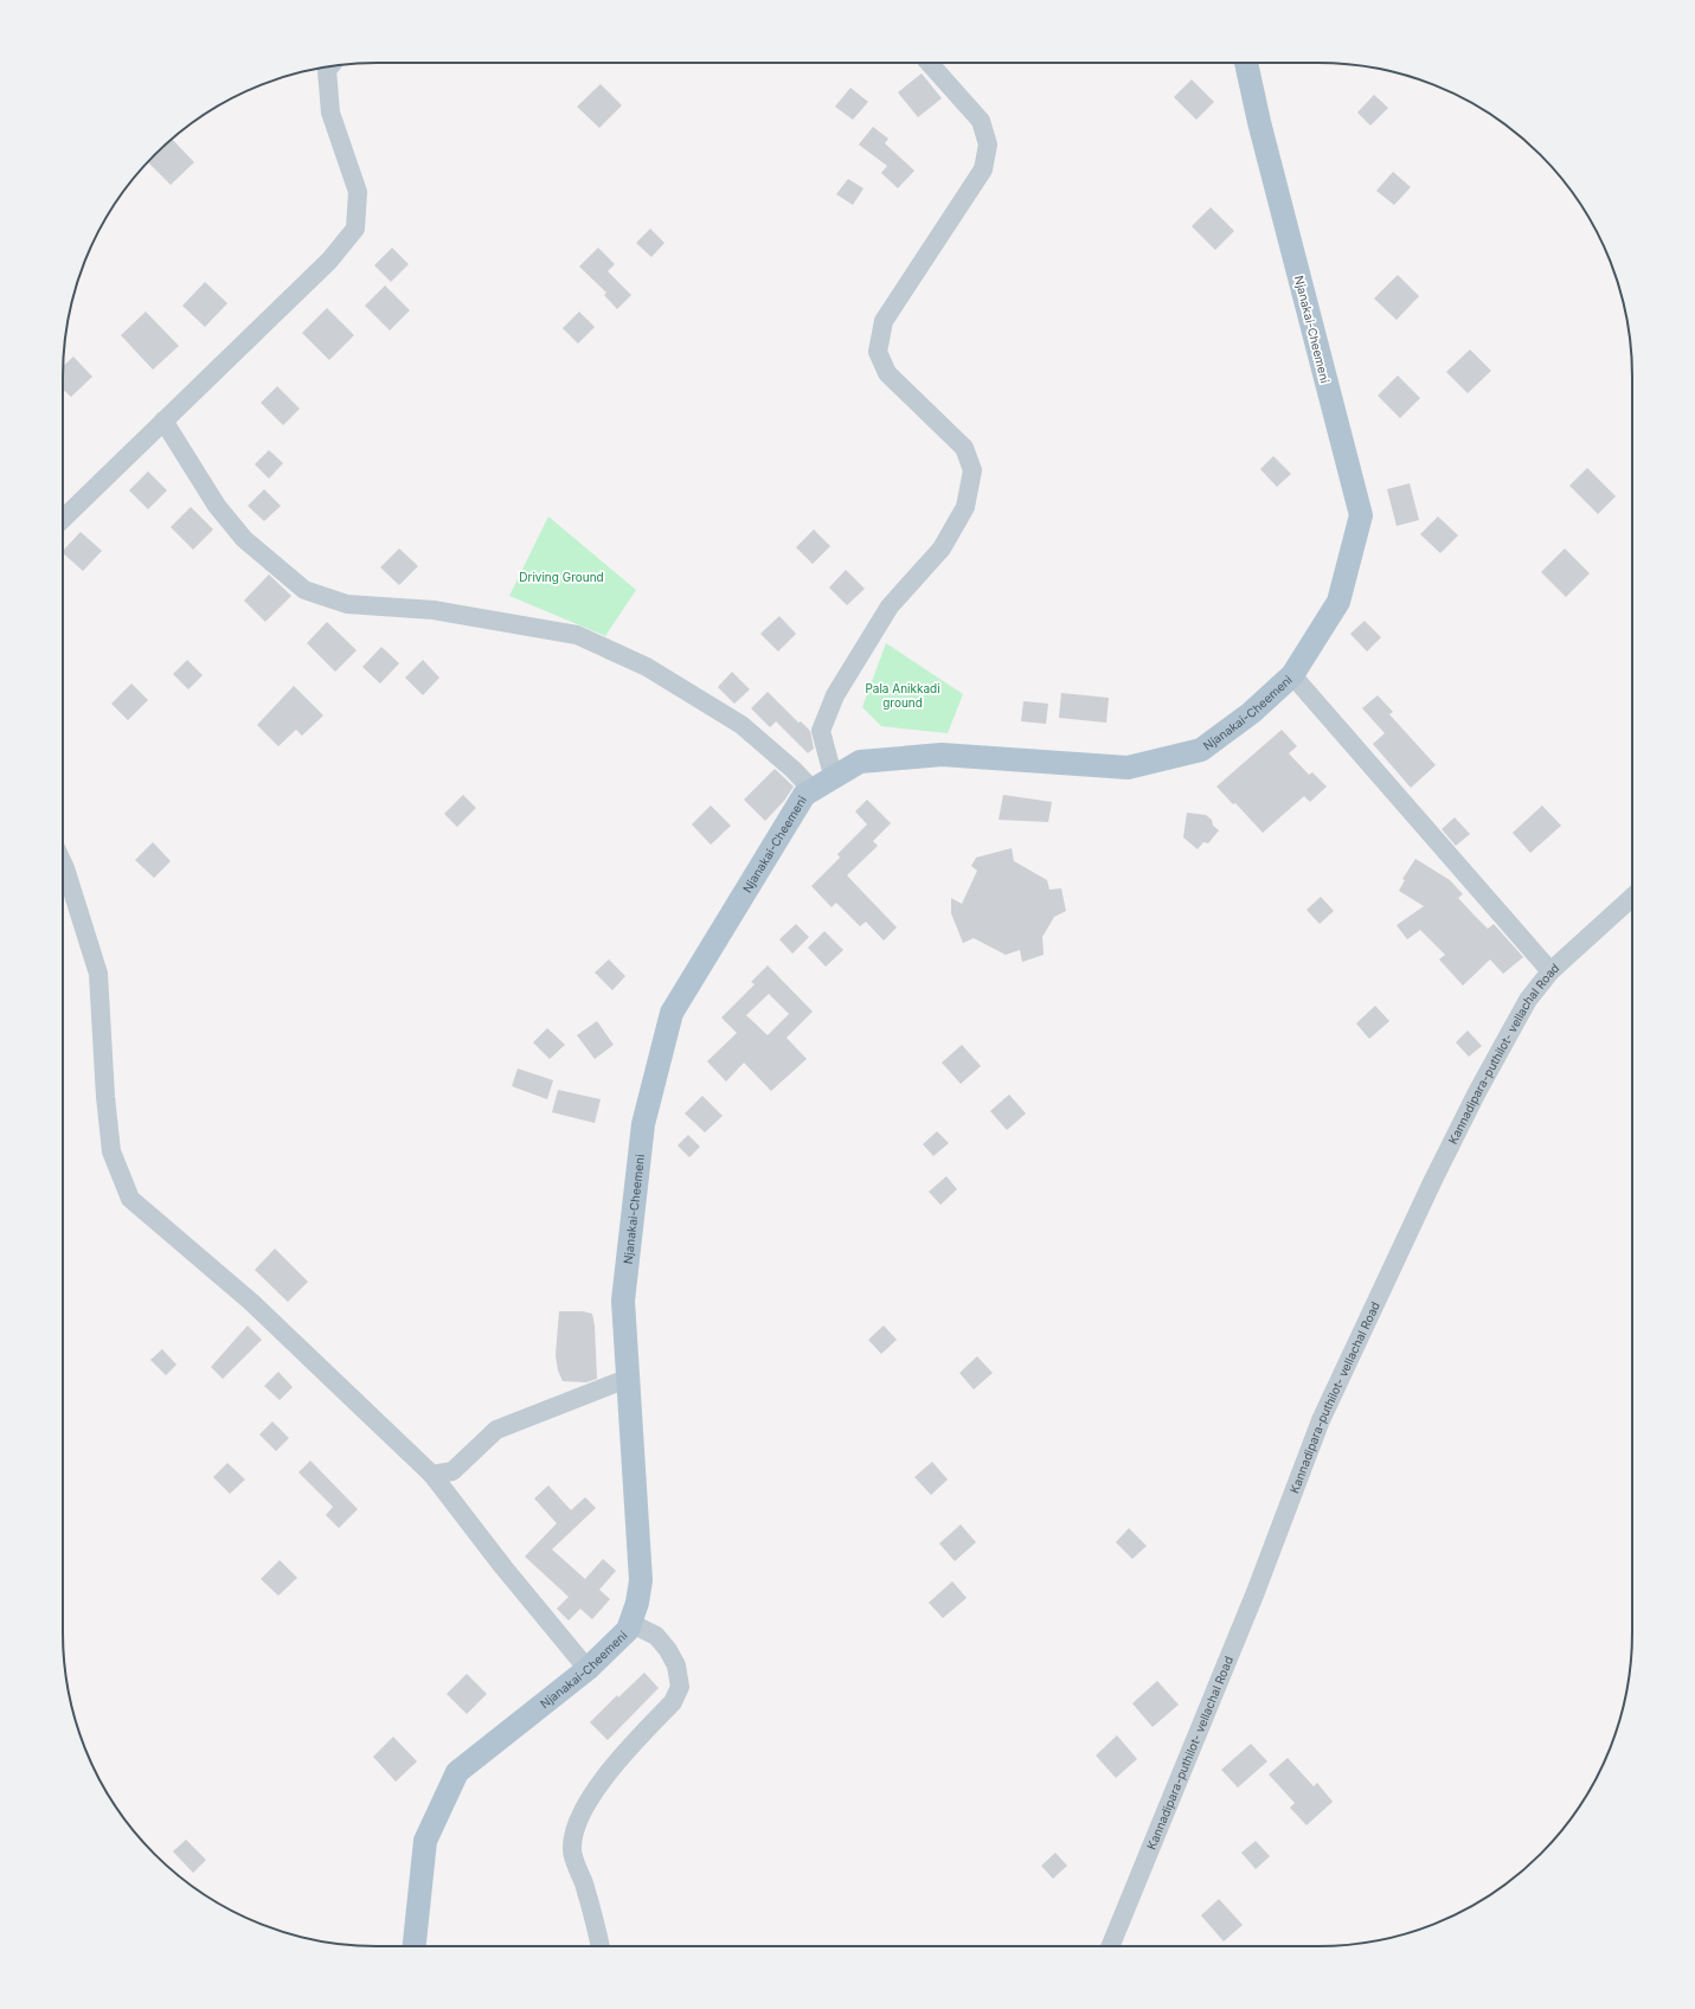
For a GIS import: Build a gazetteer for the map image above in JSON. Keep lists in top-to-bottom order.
{
  "streets": {
    "main road": ["Njanakai-Cheemeni"],
    "street": ["Kannadipara-puthilot- vellachal Road"]
  },
  "parks": ["Driving Ground", "Pala Anikkadi ground"]
}
